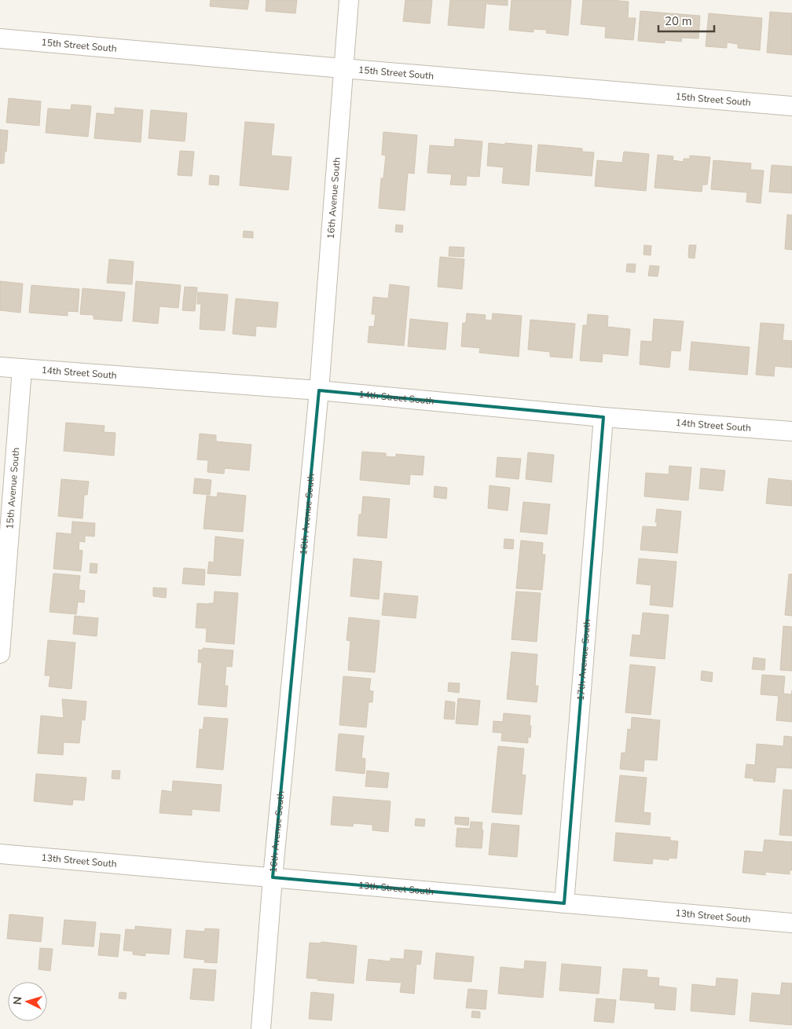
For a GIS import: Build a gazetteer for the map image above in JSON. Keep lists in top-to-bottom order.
{
  "streets": {
    "street": [
      "15th Street South",
      "16th Avenue South",
      "14th Street South",
      "15th Avenue South",
      "17th Avenue South",
      "13th Street South"
    ]
  },
  "crossings": [
    ["15th Street South", "16th Avenue South"],
    ["16th Avenue South", "14th Street South"],
    ["16th Avenue South", "13th Street South"],
    ["14th Street South", "15th Avenue South"],
    ["14th Street South", "17th Avenue South"],
    ["17th Avenue South", "13th Street South"]
  ],
  "scale_bar": "20 m",
  "north": "left"
}
